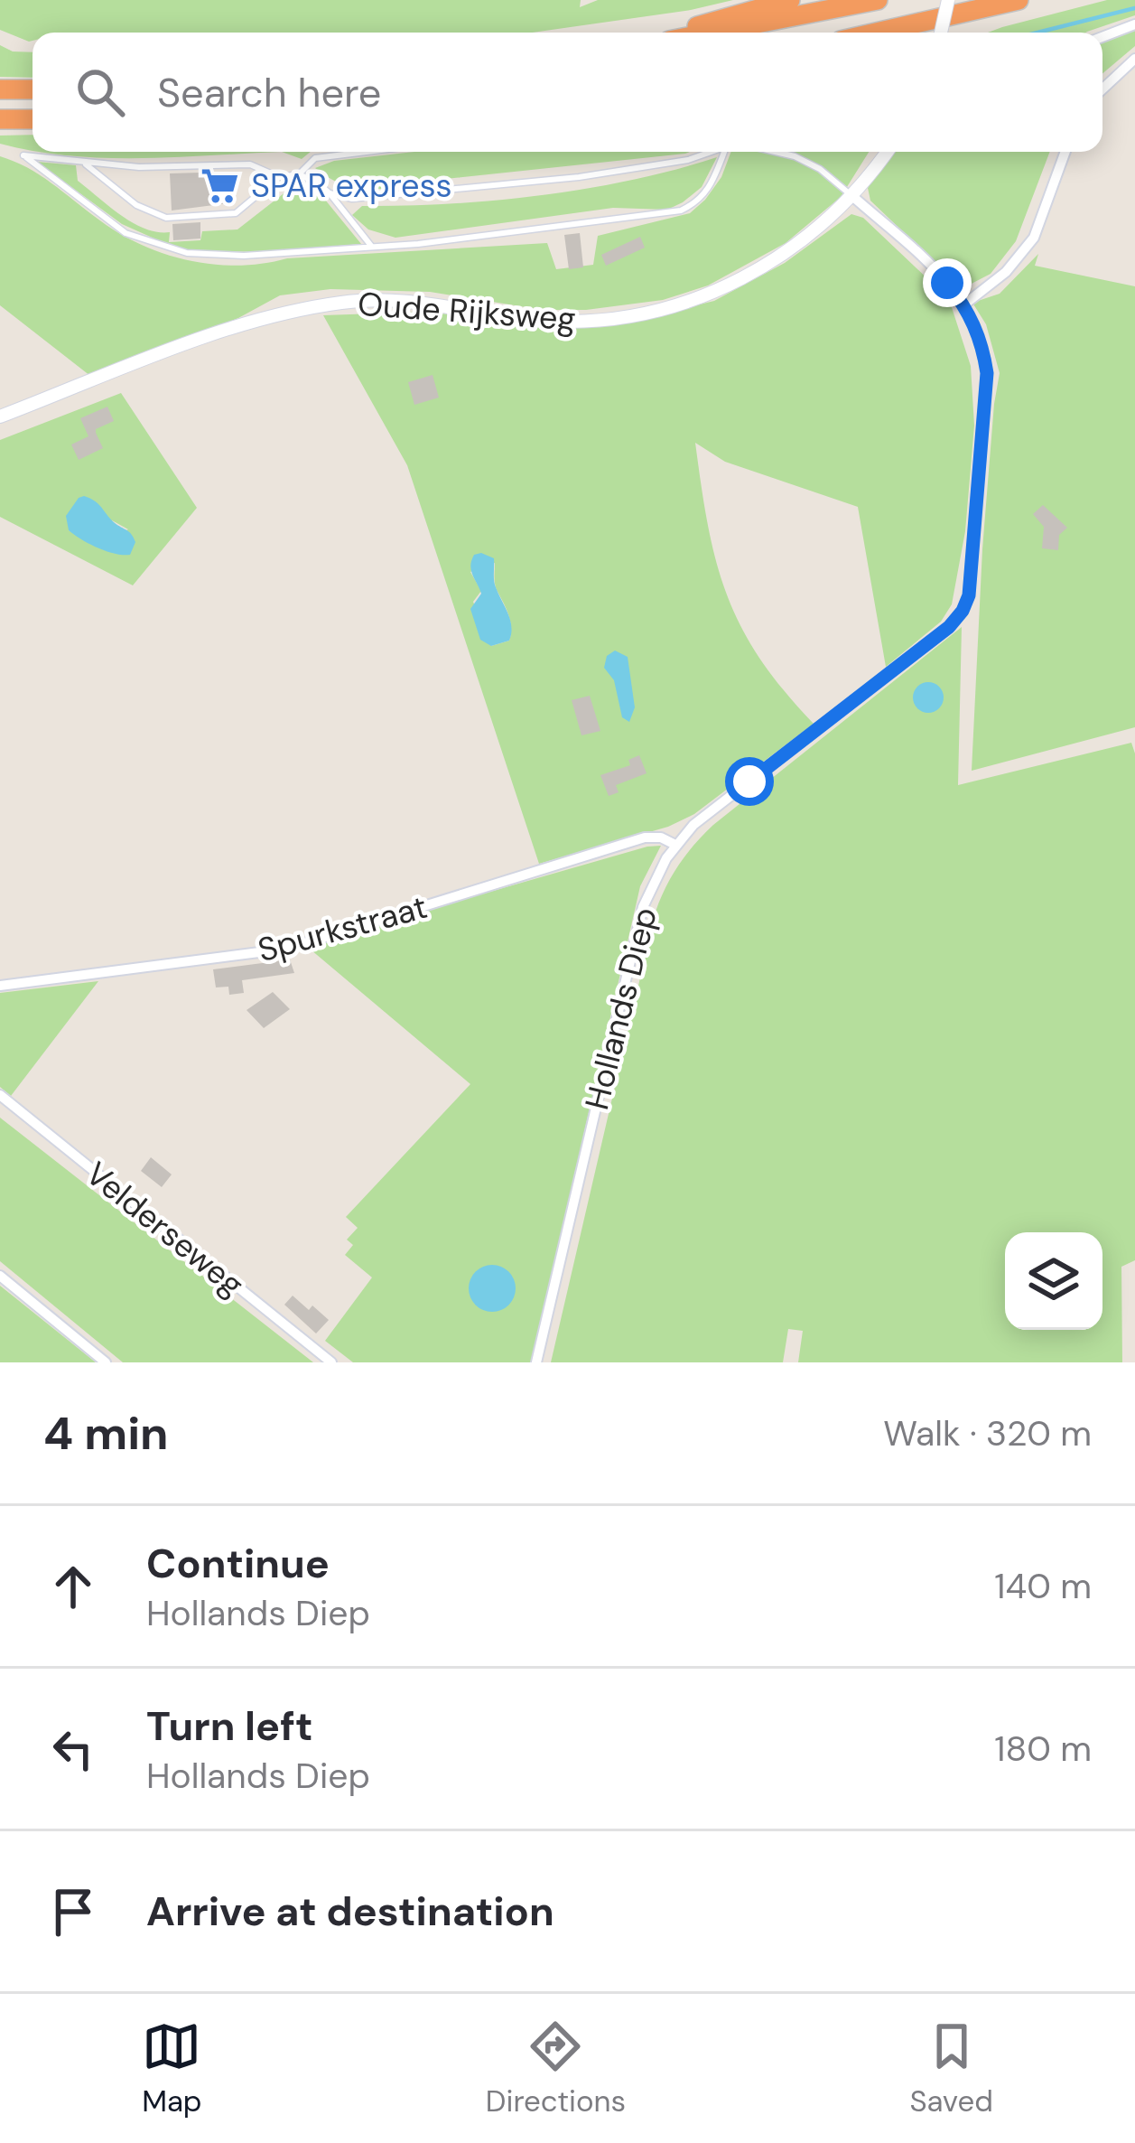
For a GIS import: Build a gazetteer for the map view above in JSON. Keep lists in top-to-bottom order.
{
  "streets": {
    "street": [
      "Oude Rijksweg",
      "Spurkstraat",
      "Hollands Diep",
      "Velderseweg"
    ]
  },
  "crossings": [
    ["Oude Rijksweg", "Hollands Diep"],
    ["Spurkstraat", "Hollands Diep"]
  ],
  "places": {
    "supermarket": ["SPAR express"]
  },
  "page": {
    "search": "Search here",
    "heading": ["4 min", "Walk · 320 m"],
    "list": [
      ["Continue", "Hollands Diep", "140 m"],
      ["Turn left", "Hollands Diep", "180 m"],
      "Arrive at destination"
    ],
    "nav": ["Map", "Directions", "Saved"]
  }
}
